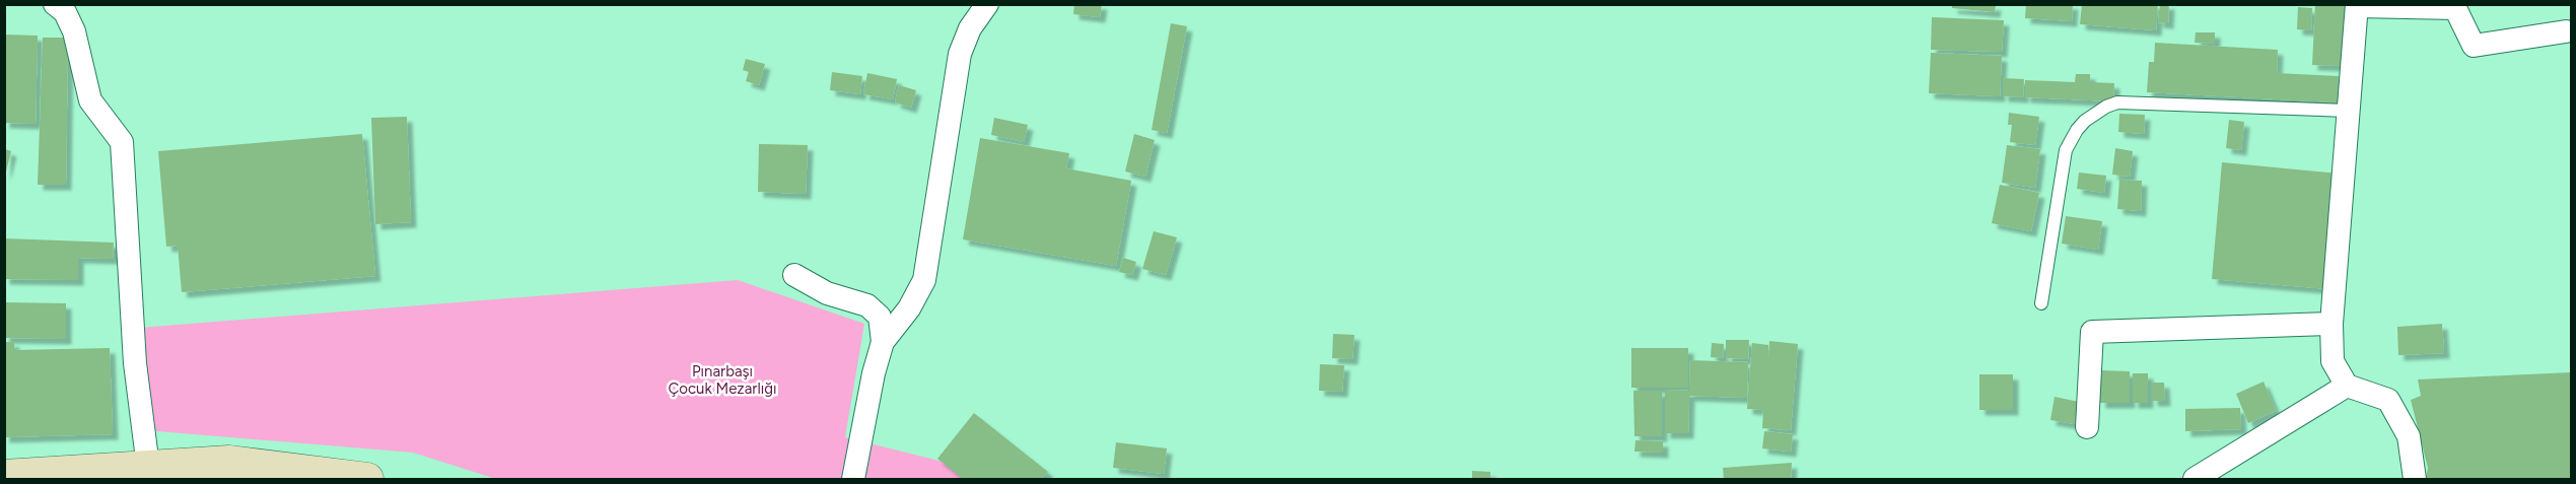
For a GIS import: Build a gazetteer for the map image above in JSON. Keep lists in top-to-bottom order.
{
  "parks": ["Pınarbaşı Çocuk Mezarlığı"]
}
